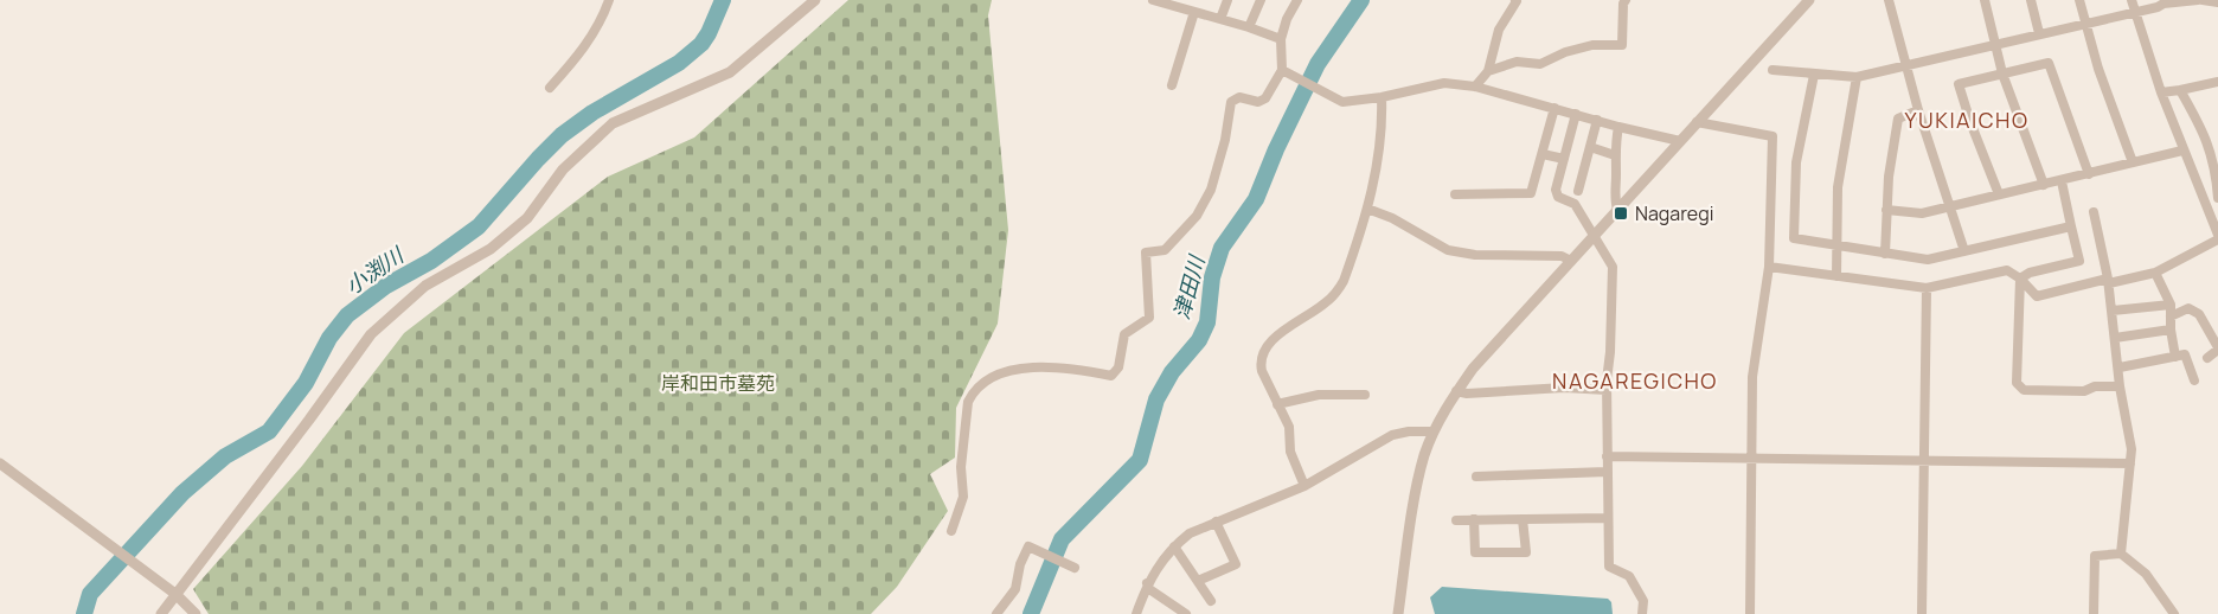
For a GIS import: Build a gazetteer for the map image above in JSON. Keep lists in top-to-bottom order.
{
  "districts": ["YUKIAICHO", "NAGAREGICHO"],
  "water": ["小渕川", "津田川"],
  "parks": ["岸和田市墓苑"],
  "places": {
    "transit": ["Nagaregi"]
  }
}
